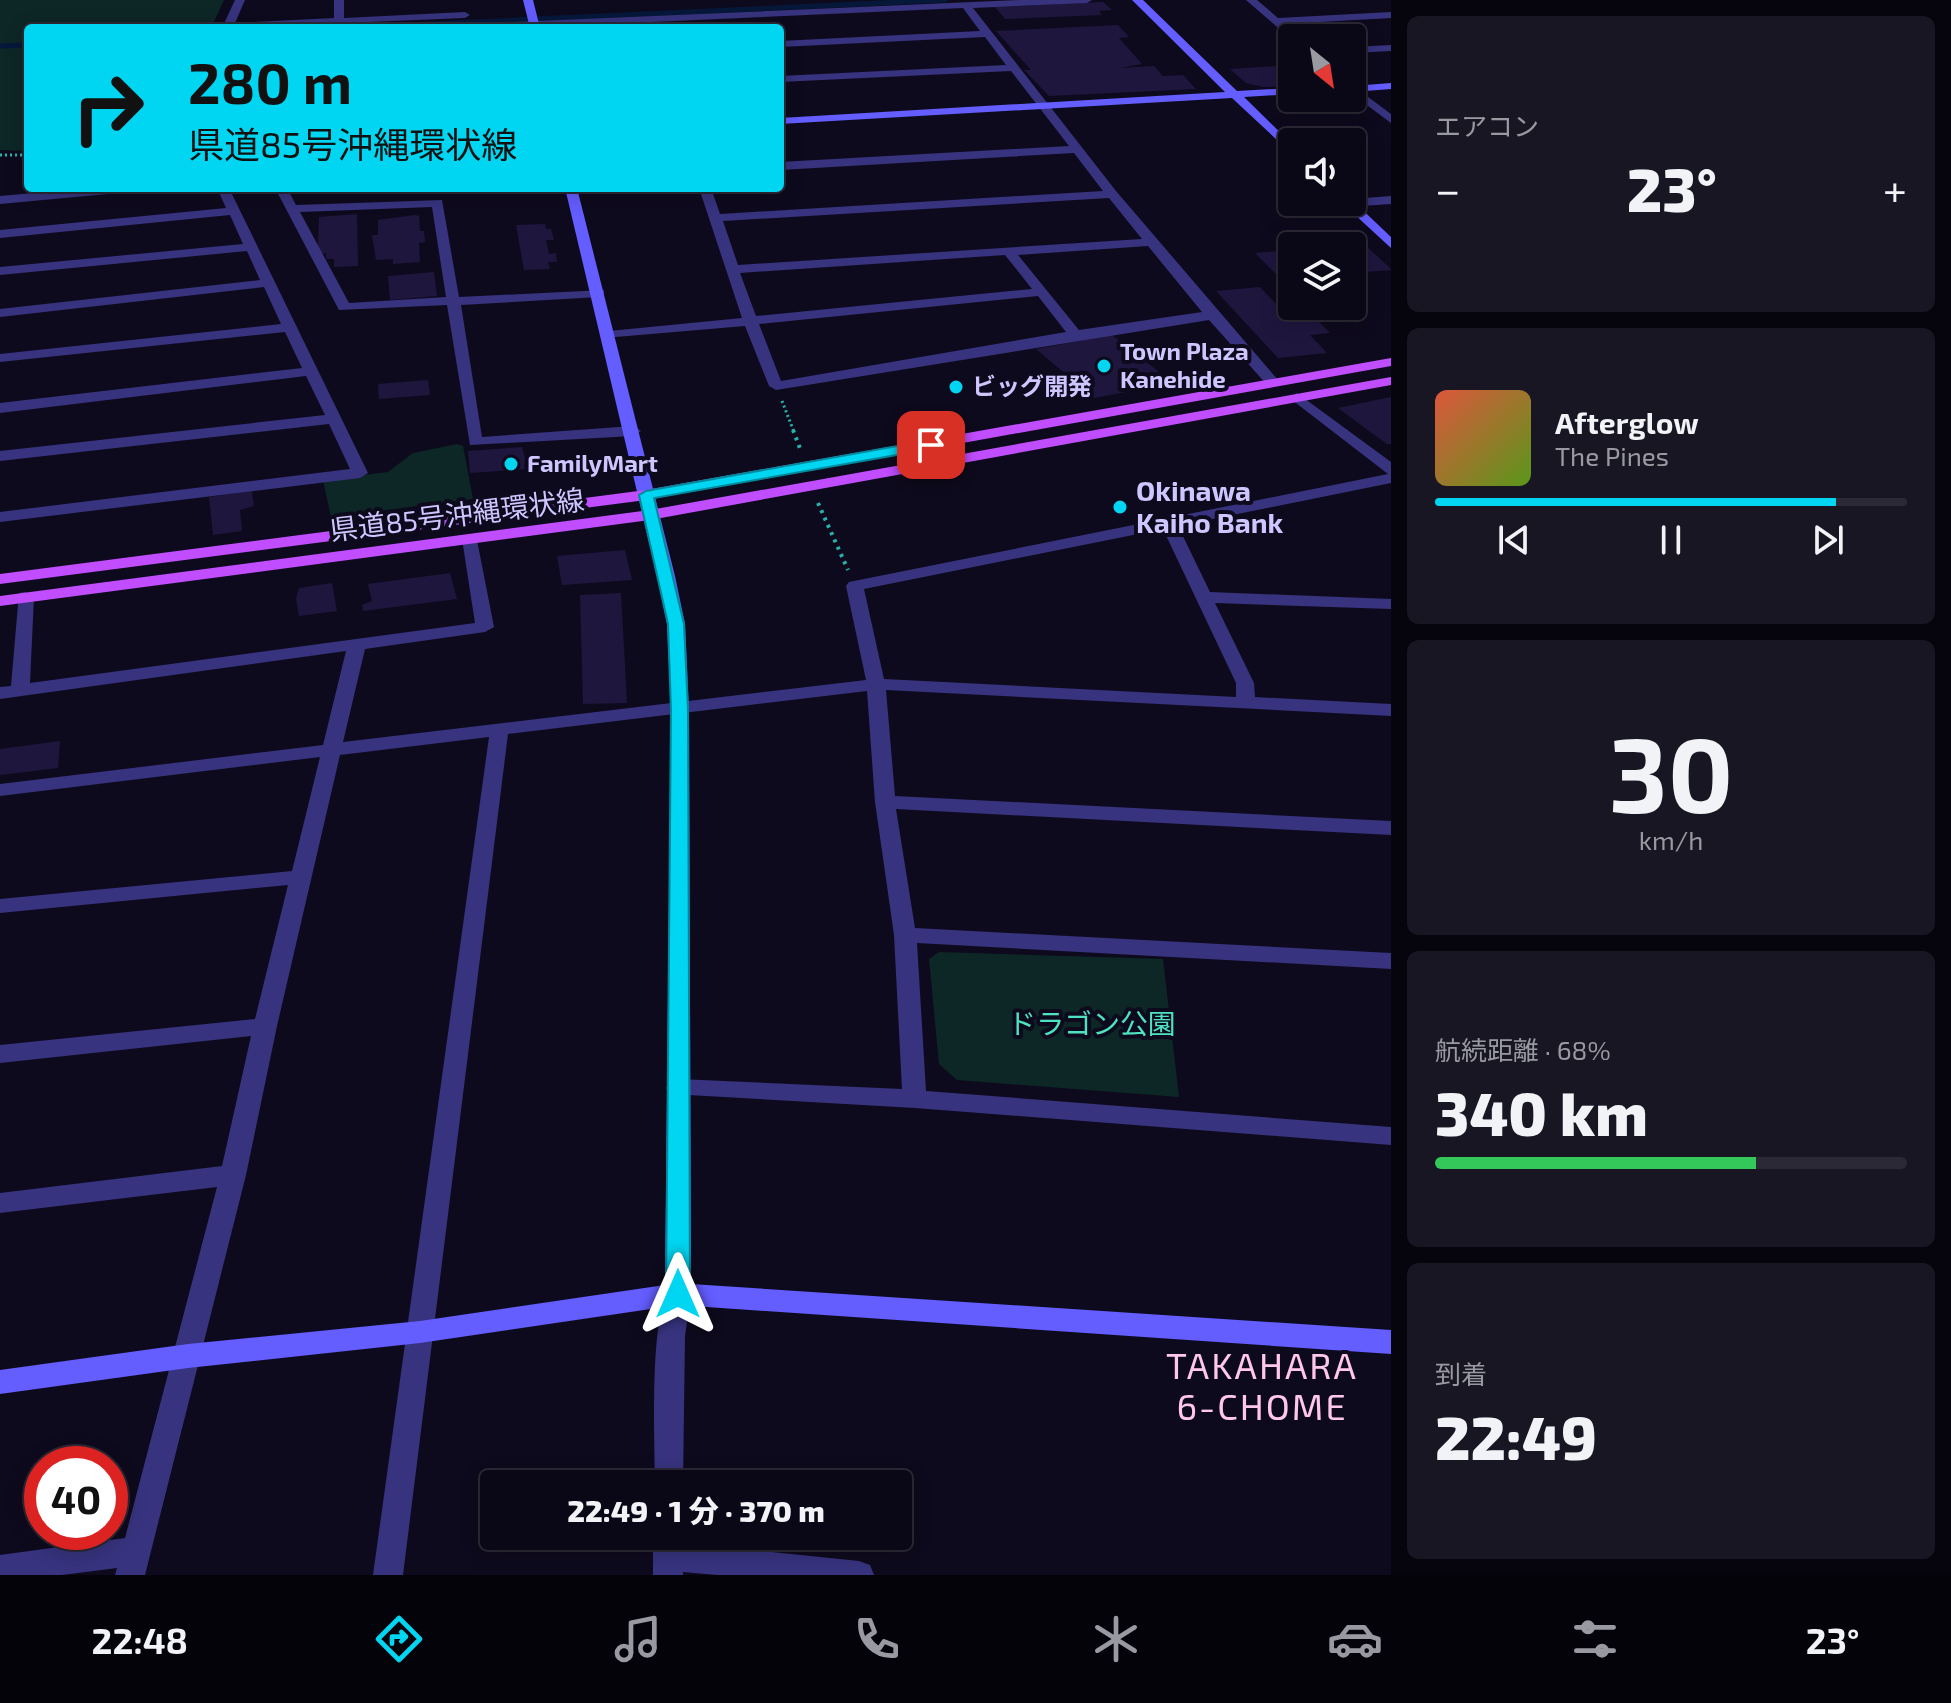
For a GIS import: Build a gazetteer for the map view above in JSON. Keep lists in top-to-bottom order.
{
  "streets": {
    "main road": ["県道85号沖縄環状線"]
  },
  "districts": ["TAKAHARA 6-CHOME"],
  "parks": ["ドラゴン公園"],
  "places": [
    "Town Plaza Kanehide",
    "ビッグ開発",
    "FamilyMart",
    "Okinawa Kaiho Bank"
  ],
  "north": "bottom right",
  "page": {
    "tile": [
      "エアコン",
      ["30", "km/h"],
      ["航続距離 · 68%", "340 km"],
      ["到着", "22:49"]
    ],
    "turn": ["280 m", "県道85号沖縄環状線"],
    "heat": ["−", "23°", "+"],
    "song": ["Afterglow", "The Pines"],
    "limit": "40",
    "trip": "22:49 · 1 分 · 370 m",
    "tabs": ["22:48", "23°"]
  }
}
